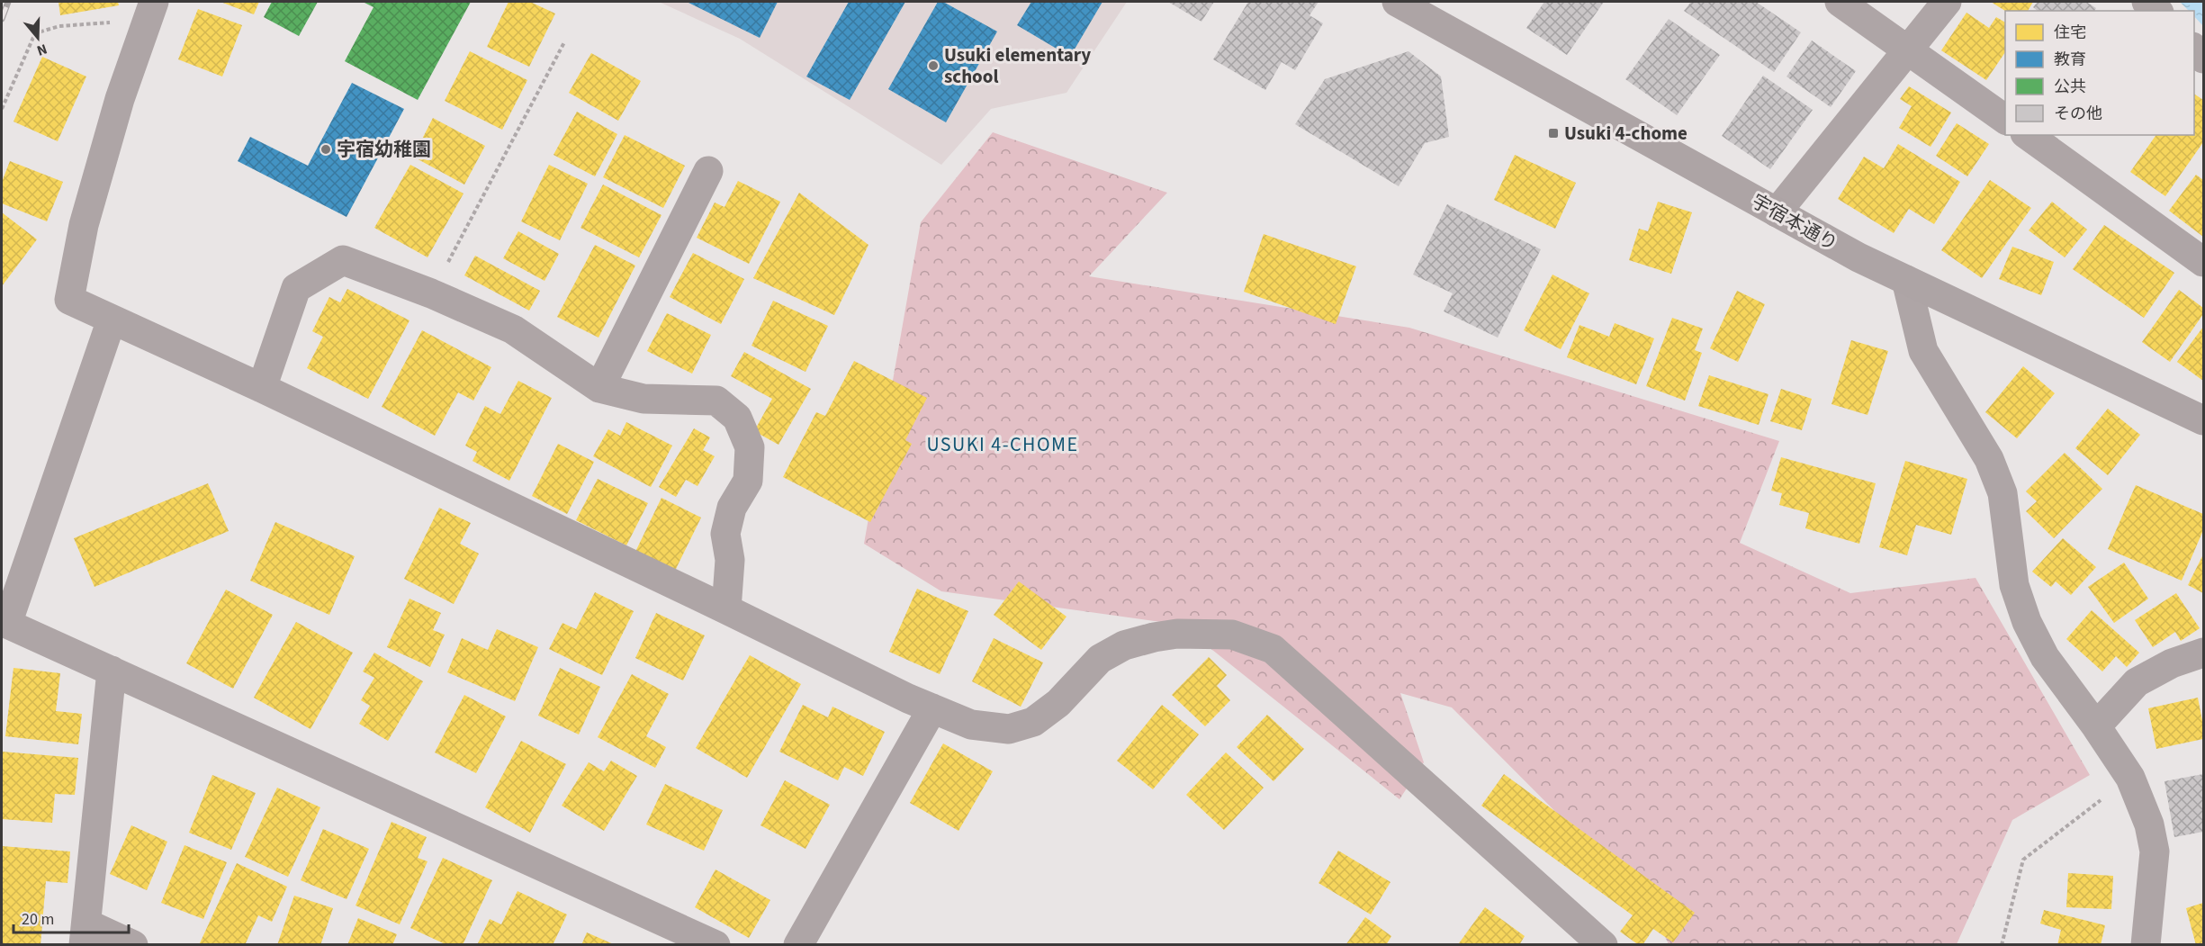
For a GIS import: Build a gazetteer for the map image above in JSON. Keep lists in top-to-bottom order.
{
  "streets": {
    "street": ["宇宿本通り"]
  },
  "districts": ["USUKI 4-CHOME"],
  "places": {
    "other": ["Usuki elementary school", "宇宿幼稚園"],
    "transit": ["Usuki 4-chome"]
  },
  "legend": [
    "住宅",
    "教育",
    "公共",
    "その他"
  ],
  "scale_bar": "20 m",
  "north": "bottom"
}
